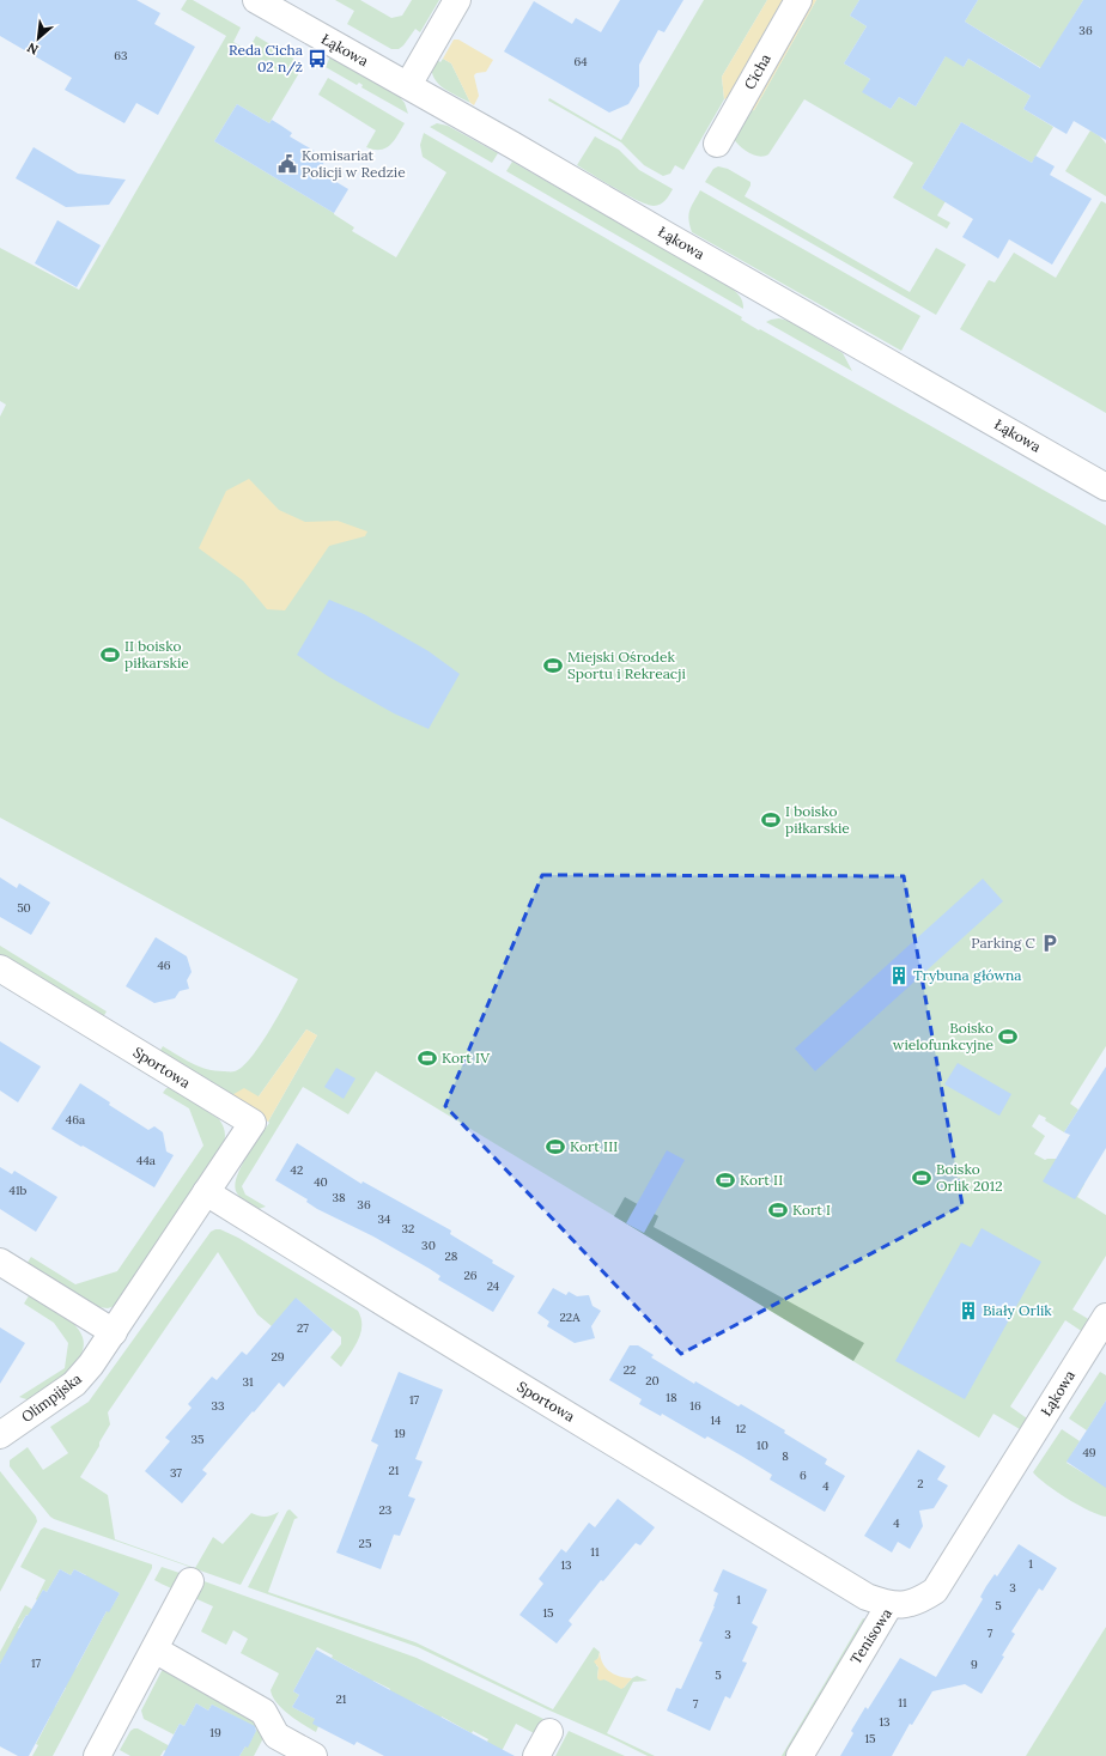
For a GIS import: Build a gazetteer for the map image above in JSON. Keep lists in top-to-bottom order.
{
  "streets": {
    "street": [
      "Łąkowa",
      "Cicha",
      "Sportowa",
      "Olimpijska",
      "Tenisowa"
    ]
  },
  "crossings": [
    ["Łąkowa", "Tenisowa"],
    ["Sportowa", "Olimpijska"],
    ["Sportowa", "Tenisowa"]
  ],
  "places": {
    "bus stop": ["Reda Cicha 02 n/ż"],
    "public building": ["Komisariat Policji w Redzie"],
    "sports": [
      "II boisko piłkarskie",
      "Miejski Ośrodek Sportu i Rekreacji",
      "I boisko piłkarskie",
      "Boisko wielofunkcyjne",
      "Kort IV",
      "Kort III",
      "Boisko Orlik 2012",
      "Kort II",
      "Kort I"
    ],
    "parking": ["Parking C"],
    "building": ["Trybuna główna", "Biały Orlik"]
  },
  "house_numbers": [
    "36",
    "63",
    "64",
    "50",
    "46",
    "46a",
    "44a",
    "42",
    "40",
    "41b",
    "38",
    "36",
    "34",
    "32",
    "30",
    "28",
    "26",
    "24",
    "22A",
    "27",
    "29",
    "22",
    "20",
    "31",
    "18",
    "17",
    "33",
    "16",
    "14",
    "12",
    "19",
    "35",
    "10",
    "49",
    "8",
    "21",
    "37",
    "6",
    "2",
    "4",
    "23",
    "4",
    "25",
    "11",
    "1",
    "13",
    "3",
    "1",
    "5",
    "15",
    "7",
    "3",
    "17",
    "9",
    "5",
    "21",
    "11",
    "7",
    "13",
    "19",
    "15"
  ],
  "north": "bottom left"
}
